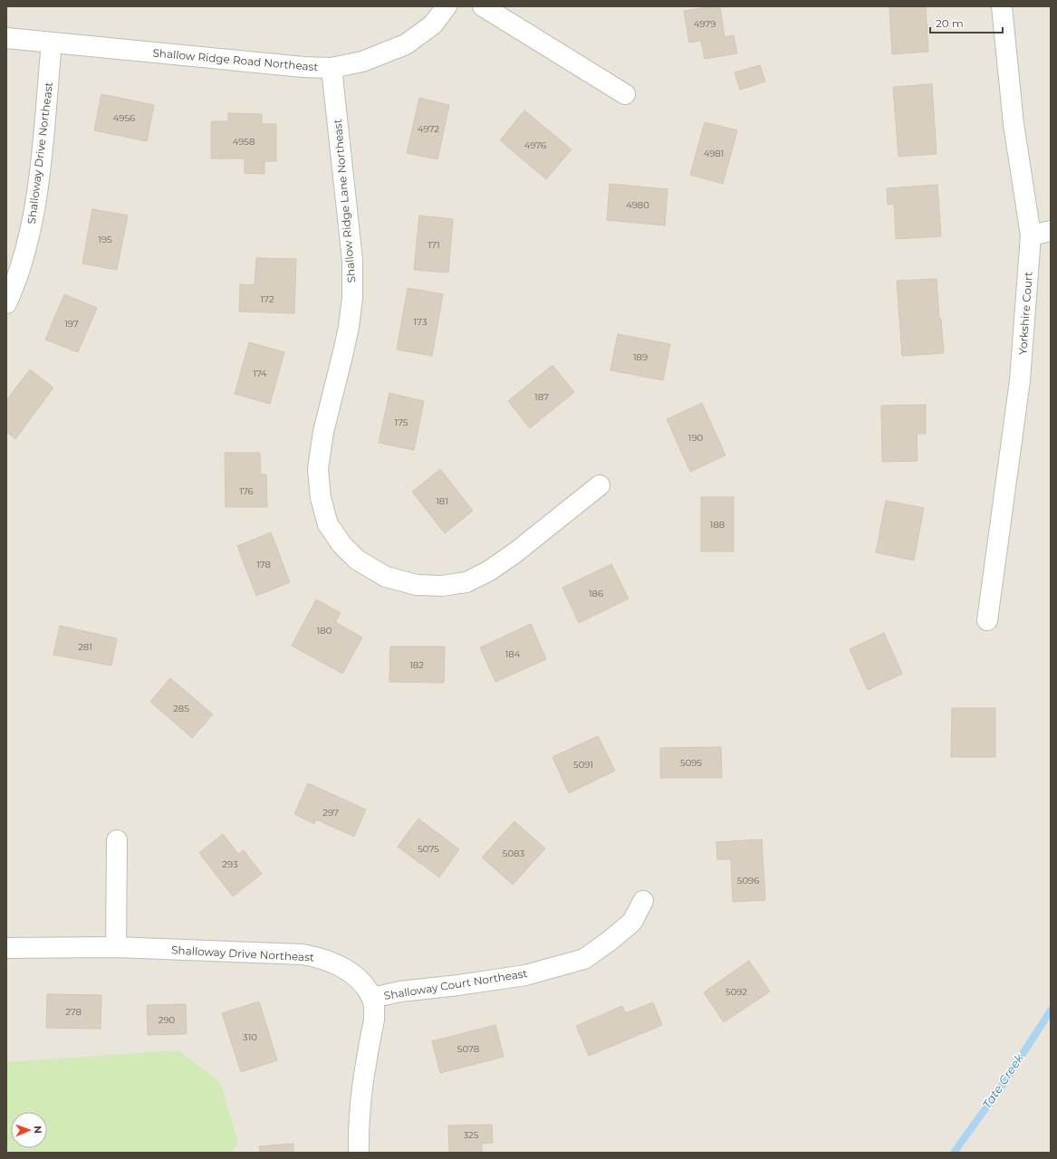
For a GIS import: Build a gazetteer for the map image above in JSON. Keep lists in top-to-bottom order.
{
  "streets": {
    "street": [
      "Shallow Ridge Road Northeast",
      "Shalloway Drive Northeast",
      "Shallow Ridge Lane Northeast",
      "Yorkshire Court",
      "Shalloway Court Northeast"
    ]
  },
  "crossings": [
    ["Shallow Ridge Road Northeast", "Shalloway Drive Northeast"],
    ["Shallow Ridge Road Northeast", "Shallow Ridge Lane Northeast"],
    ["Shalloway Drive Northeast", "Shalloway Court Northeast"]
  ],
  "water": ["Tate Creek"],
  "house_numbers": [
    "4979",
    "4956",
    "4972",
    "4958",
    "4976",
    "4981",
    "4980",
    "195",
    "171",
    "172",
    "173",
    "197",
    "189",
    "174",
    "187",
    "175",
    "190",
    "176",
    "181",
    "188",
    "178",
    "186",
    "180",
    "281",
    "184",
    "182",
    "285",
    "5095",
    "5091",
    "297",
    "5075",
    "5083",
    "293",
    "5096",
    "5092",
    "278",
    "290",
    "310",
    "5078",
    "325"
  ],
  "scale_bar": "20 m",
  "north": "right"
}
